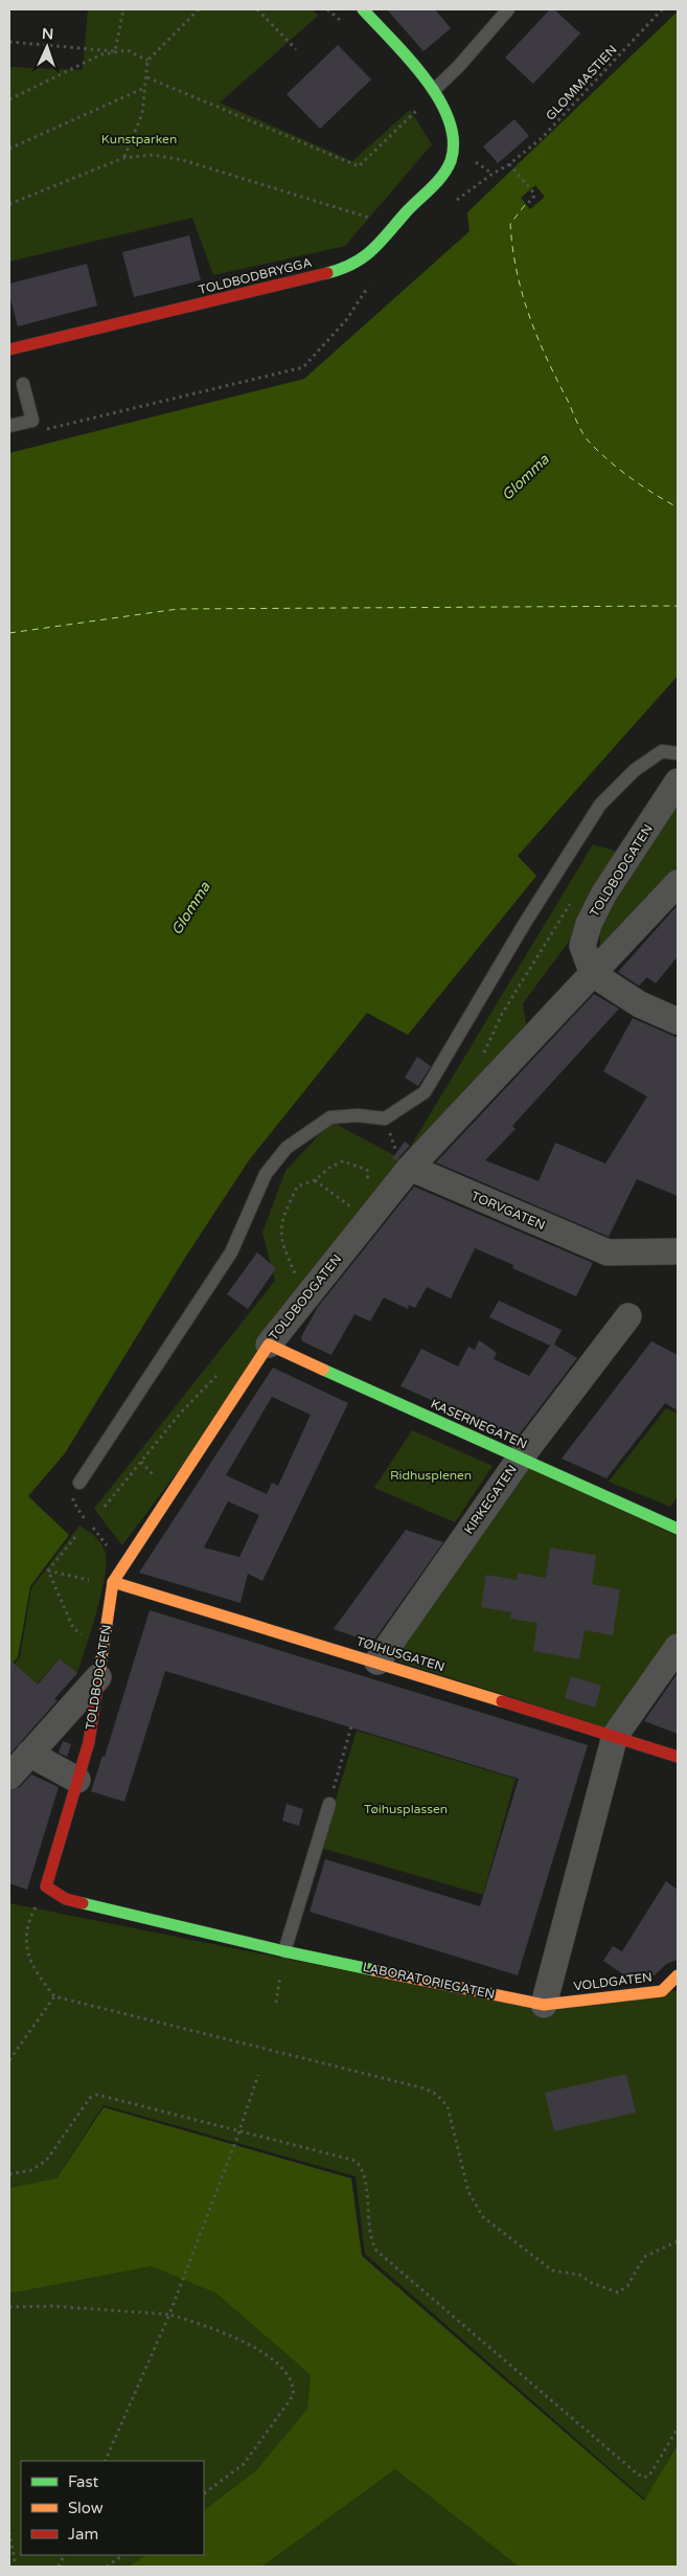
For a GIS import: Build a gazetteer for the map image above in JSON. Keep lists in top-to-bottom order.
{
  "streets": {
    "street": [
      "TOLDBODBRYGGA",
      "TOLDBODGATEN",
      "TORVGATEN",
      "KASERNEGATEN",
      "KIRKEGATEN",
      "TØIHUSGATEN",
      "LABORATORIEGATEN",
      "VOLDGATEN"
    ],
    "path": ["GLOMMASTIEN"]
  },
  "crossings": [
    ["TOLDBODGATEN", "TORVGATEN"],
    ["TOLDBODGATEN", "KASERNEGATEN"],
    ["TOLDBODGATEN", "TØIHUSGATEN"],
    ["TOLDBODGATEN", "LABORATORIEGATEN"],
    ["KASERNEGATEN", "KIRKEGATEN"],
    ["KIRKEGATEN", "TØIHUSGATEN"],
    ["LABORATORIEGATEN", "VOLDGATEN"]
  ],
  "water": ["Glomma"],
  "parks": ["Kunstparken", "Ridhusplenen", "Tøihusplassen"],
  "legend": ["Fast", "Slow", "Jam"],
  "north": "top"
}
